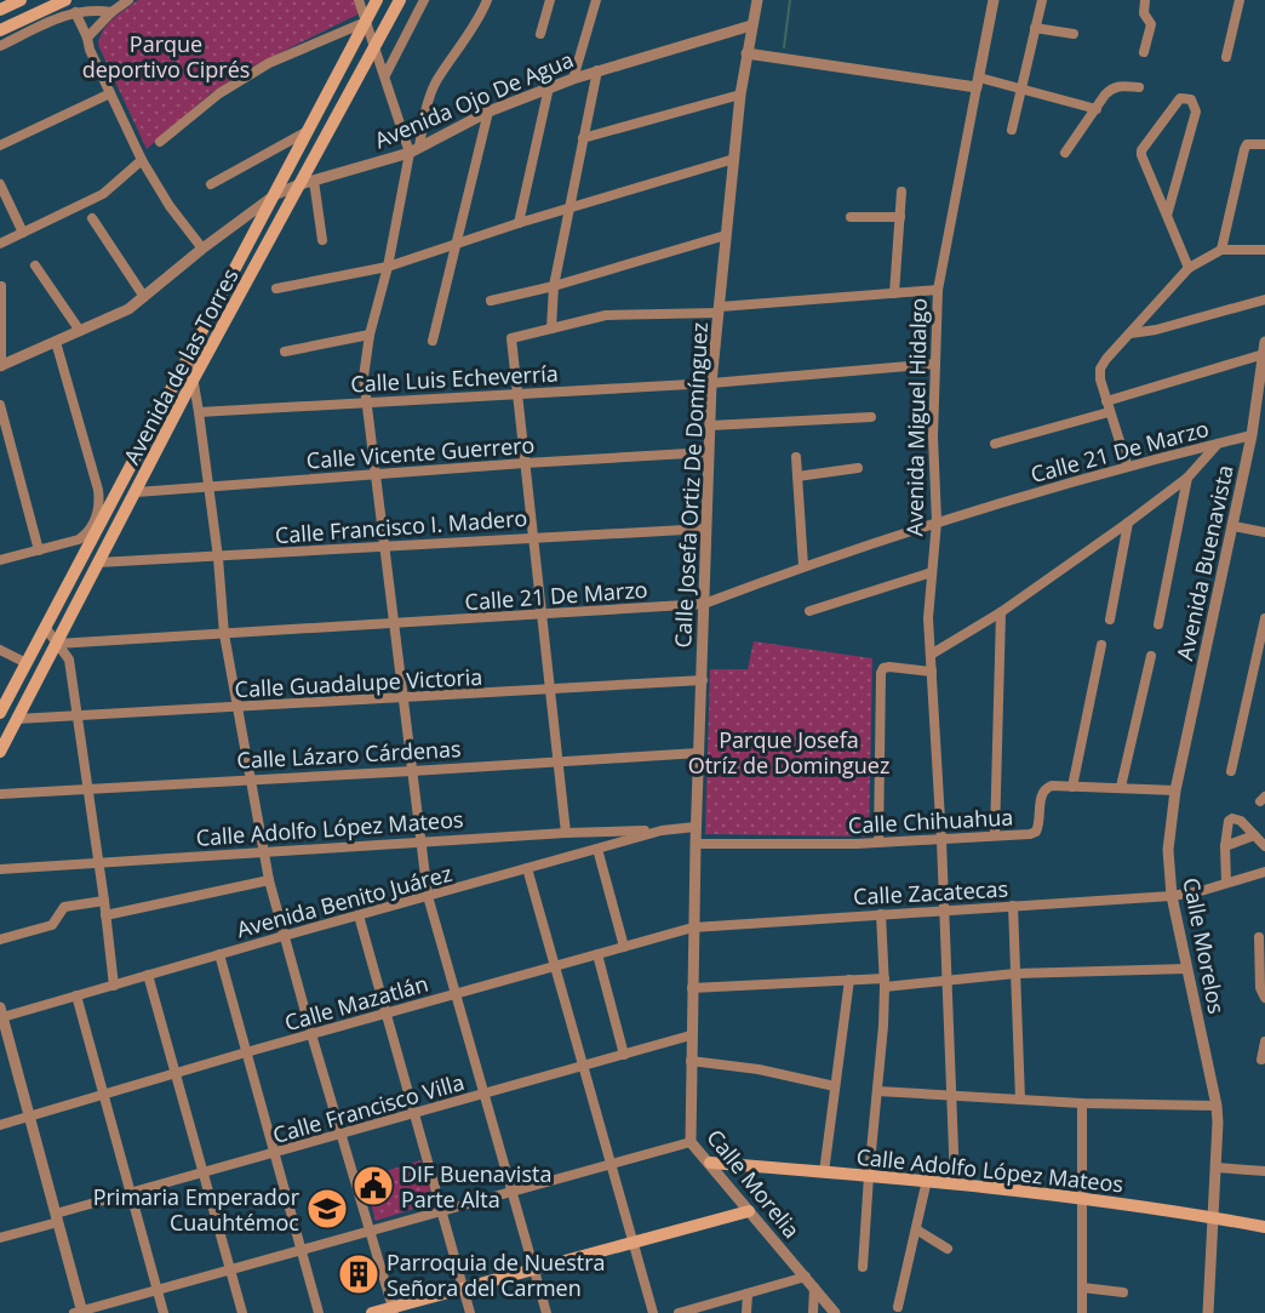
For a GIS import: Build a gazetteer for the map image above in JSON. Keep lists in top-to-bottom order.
{
  "streets": {
    "main road": ["Avenida de las Torres", "Calle Adolfo López Mateos"],
    "street": [
      "Avenida Ojo De Agua",
      "Calle Luis Echeverría",
      "Avenida Miguel Hidalgo",
      "Calle 21 De Marzo",
      "Calle Vicente Guerrero",
      "Calle Josefa Ortiz De Domínguez",
      "Calle Francisco I. Madero",
      "Avenida Buenavista",
      "Calle Guadalupe Victoria",
      "Calle Lázaro Cárdenas",
      "Calle Chihuahua",
      "Calle Zacatecas",
      "Avenida Benito Juárez",
      "Calle Morelos",
      "Calle Mazatlán",
      "Calle Francisco Villa",
      "Calle Morelia"
    ]
  },
  "crossings": [
    ["Avenida Ojo De Agua", "Avenida de las Torres"],
    ["Avenida Ojo De Agua", "Calle Josefa Ortiz De Domínguez"],
    ["Avenida de las Torres", "Calle 21 De Marzo"],
    ["Avenida de las Torres", "Calle Vicente Guerrero"],
    ["Avenida de las Torres", "Calle Francisco I. Madero"],
    ["Avenida de las Torres", "Calle Guadalupe Victoria"],
    ["Calle Luis Echeverría", "Avenida Miguel Hidalgo"],
    ["Calle Luis Echeverría", "Calle Josefa Ortiz De Domínguez"],
    ["Avenida Miguel Hidalgo", "Calle 21 De Marzo"],
    ["Avenida Miguel Hidalgo", "Calle Chihuahua"],
    ["Avenida Miguel Hidalgo", "Calle Adolfo López Mateos"],
    ["Avenida Miguel Hidalgo", "Calle Zacatecas"],
    ["Calle 21 De Marzo", "Calle Josefa Ortiz De Domínguez"],
    ["Calle 21 De Marzo", "Avenida Buenavista"],
    ["Calle Vicente Guerrero", "Calle Josefa Ortiz De Domínguez"],
    ["Calle Josefa Ortiz De Domínguez", "Calle Francisco I. Madero"],
    ["Calle Josefa Ortiz De Domínguez", "Calle Guadalupe Victoria"],
    ["Calle Josefa Ortiz De Domínguez", "Calle Lázaro Cárdenas"],
    ["Calle Josefa Ortiz De Domínguez", "Calle Chihuahua"],
    ["Calle Josefa Ortiz De Domínguez", "Avenida Benito Juárez"],
    ["Calle Josefa Ortiz De Domínguez", "Calle Morelia"],
    ["Avenida Buenavista", "Calle Chihuahua"],
    ["Avenida Buenavista", "Calle Morelos"],
    ["Calle Chihuahua", "Calle Morelos"],
    ["Calle Chihuahua", "Calle Morelia"],
    ["Calle Adolfo López Mateos", "Avenida Benito Juárez"],
    ["Calle Adolfo López Mateos", "Calle Morelos"],
    ["Calle Adolfo López Mateos", "Calle Morelia"],
    ["Calle Zacatecas", "Calle Morelos"],
    ["Calle Zacatecas", "Calle Mazatlán"],
    ["Calle Zacatecas", "Calle Morelia"],
    ["Calle Mazatlán", "Calle Morelia"],
    ["Calle Francisco Villa", "Calle Morelia"]
  ],
  "parks": ["Parque deportivo Ciprés", "Parque Josefa Otríz de Dominguez"],
  "places": {
    "public building": ["DIF Buenavista Parte Alta"],
    "school or university": ["Primaria Emperador Cuauhtémoc"],
    "building": ["Parroquia de Nuestra Señora del Carmen"]
  }
}
